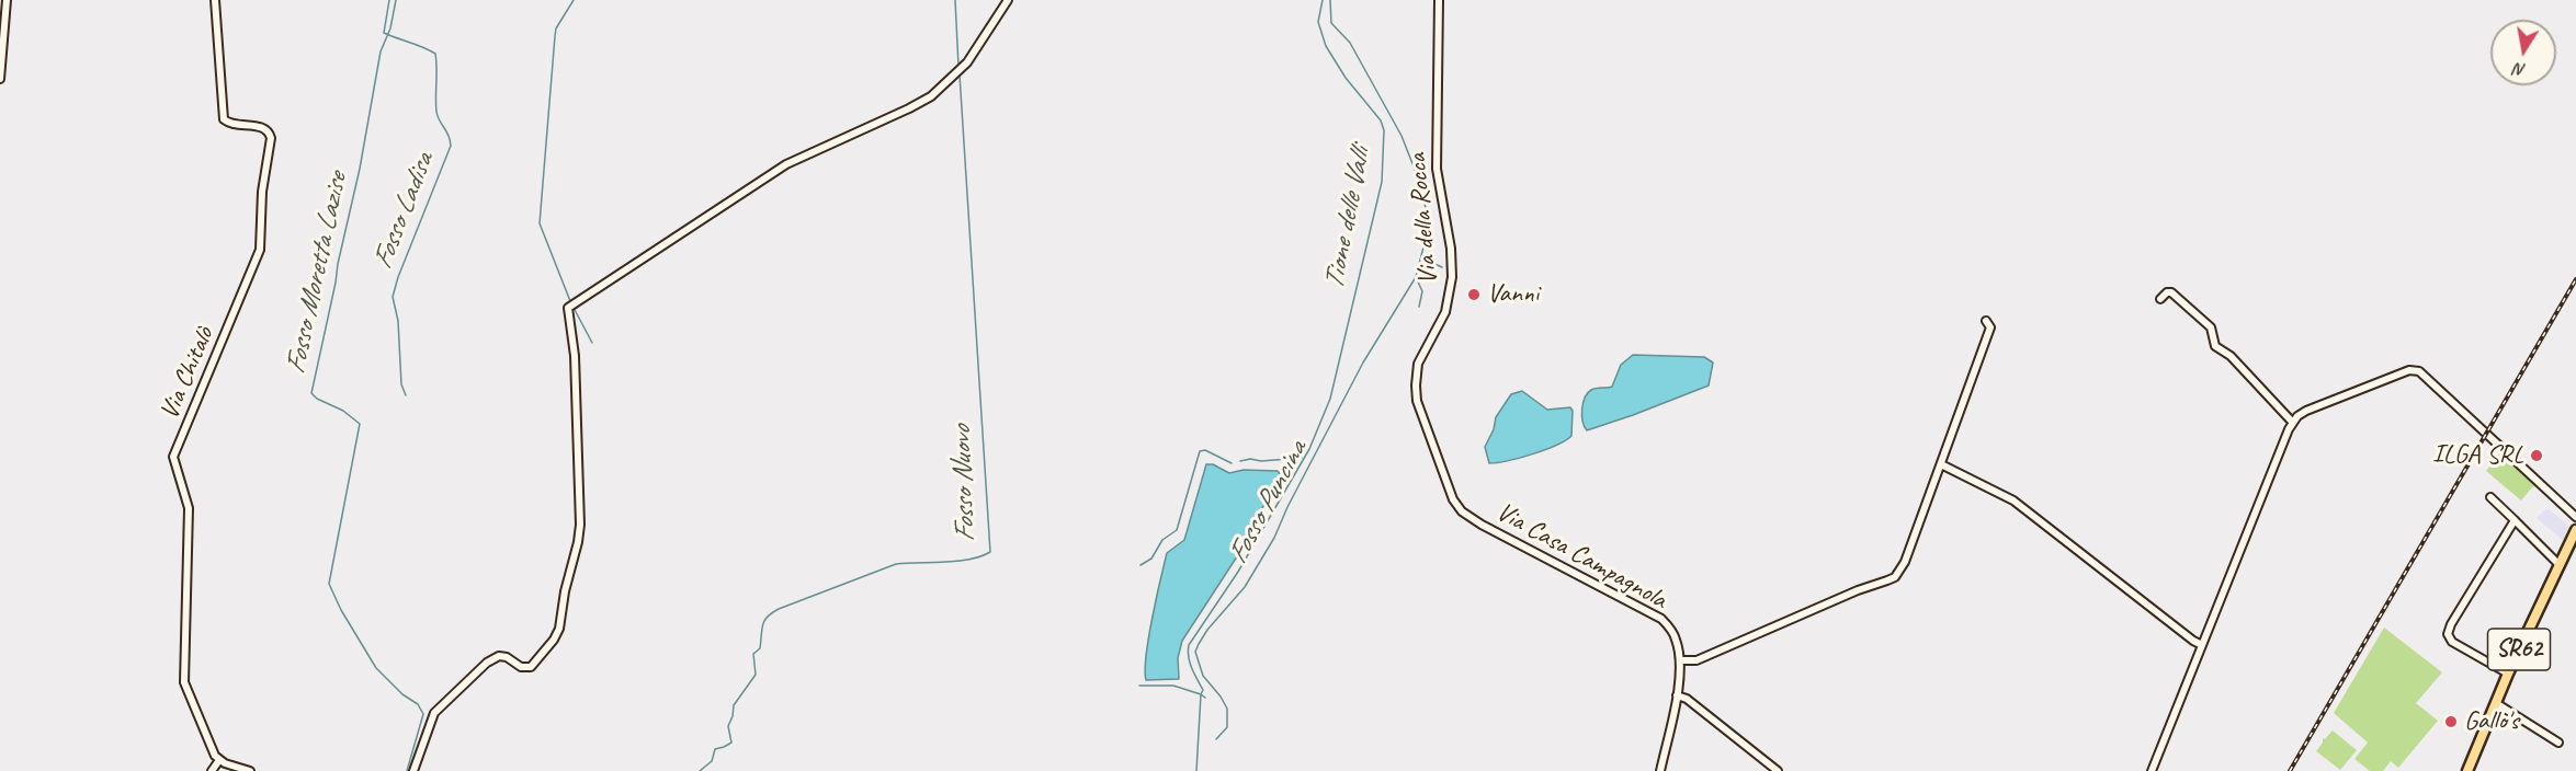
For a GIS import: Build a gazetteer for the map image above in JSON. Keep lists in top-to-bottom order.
{
  "streets": {
    "main road": ["SR62"],
    "street": ["Via della Rocca", "Via Chitalò", "Via Casa Campagnola"]
  },
  "crossings": [
    ["Via della Rocca", "Via Casa Campagnola"]
  ],
  "water": [
    "Fosso Ladisa",
    "Tione delle Valli",
    "Fosso Moretta Lazise",
    "Fosso Nuovo",
    "Fosso Puncina"
  ],
  "places": ["Vanni", "ILGA SRL", "Gallo's"],
  "north": "bottom"
}
